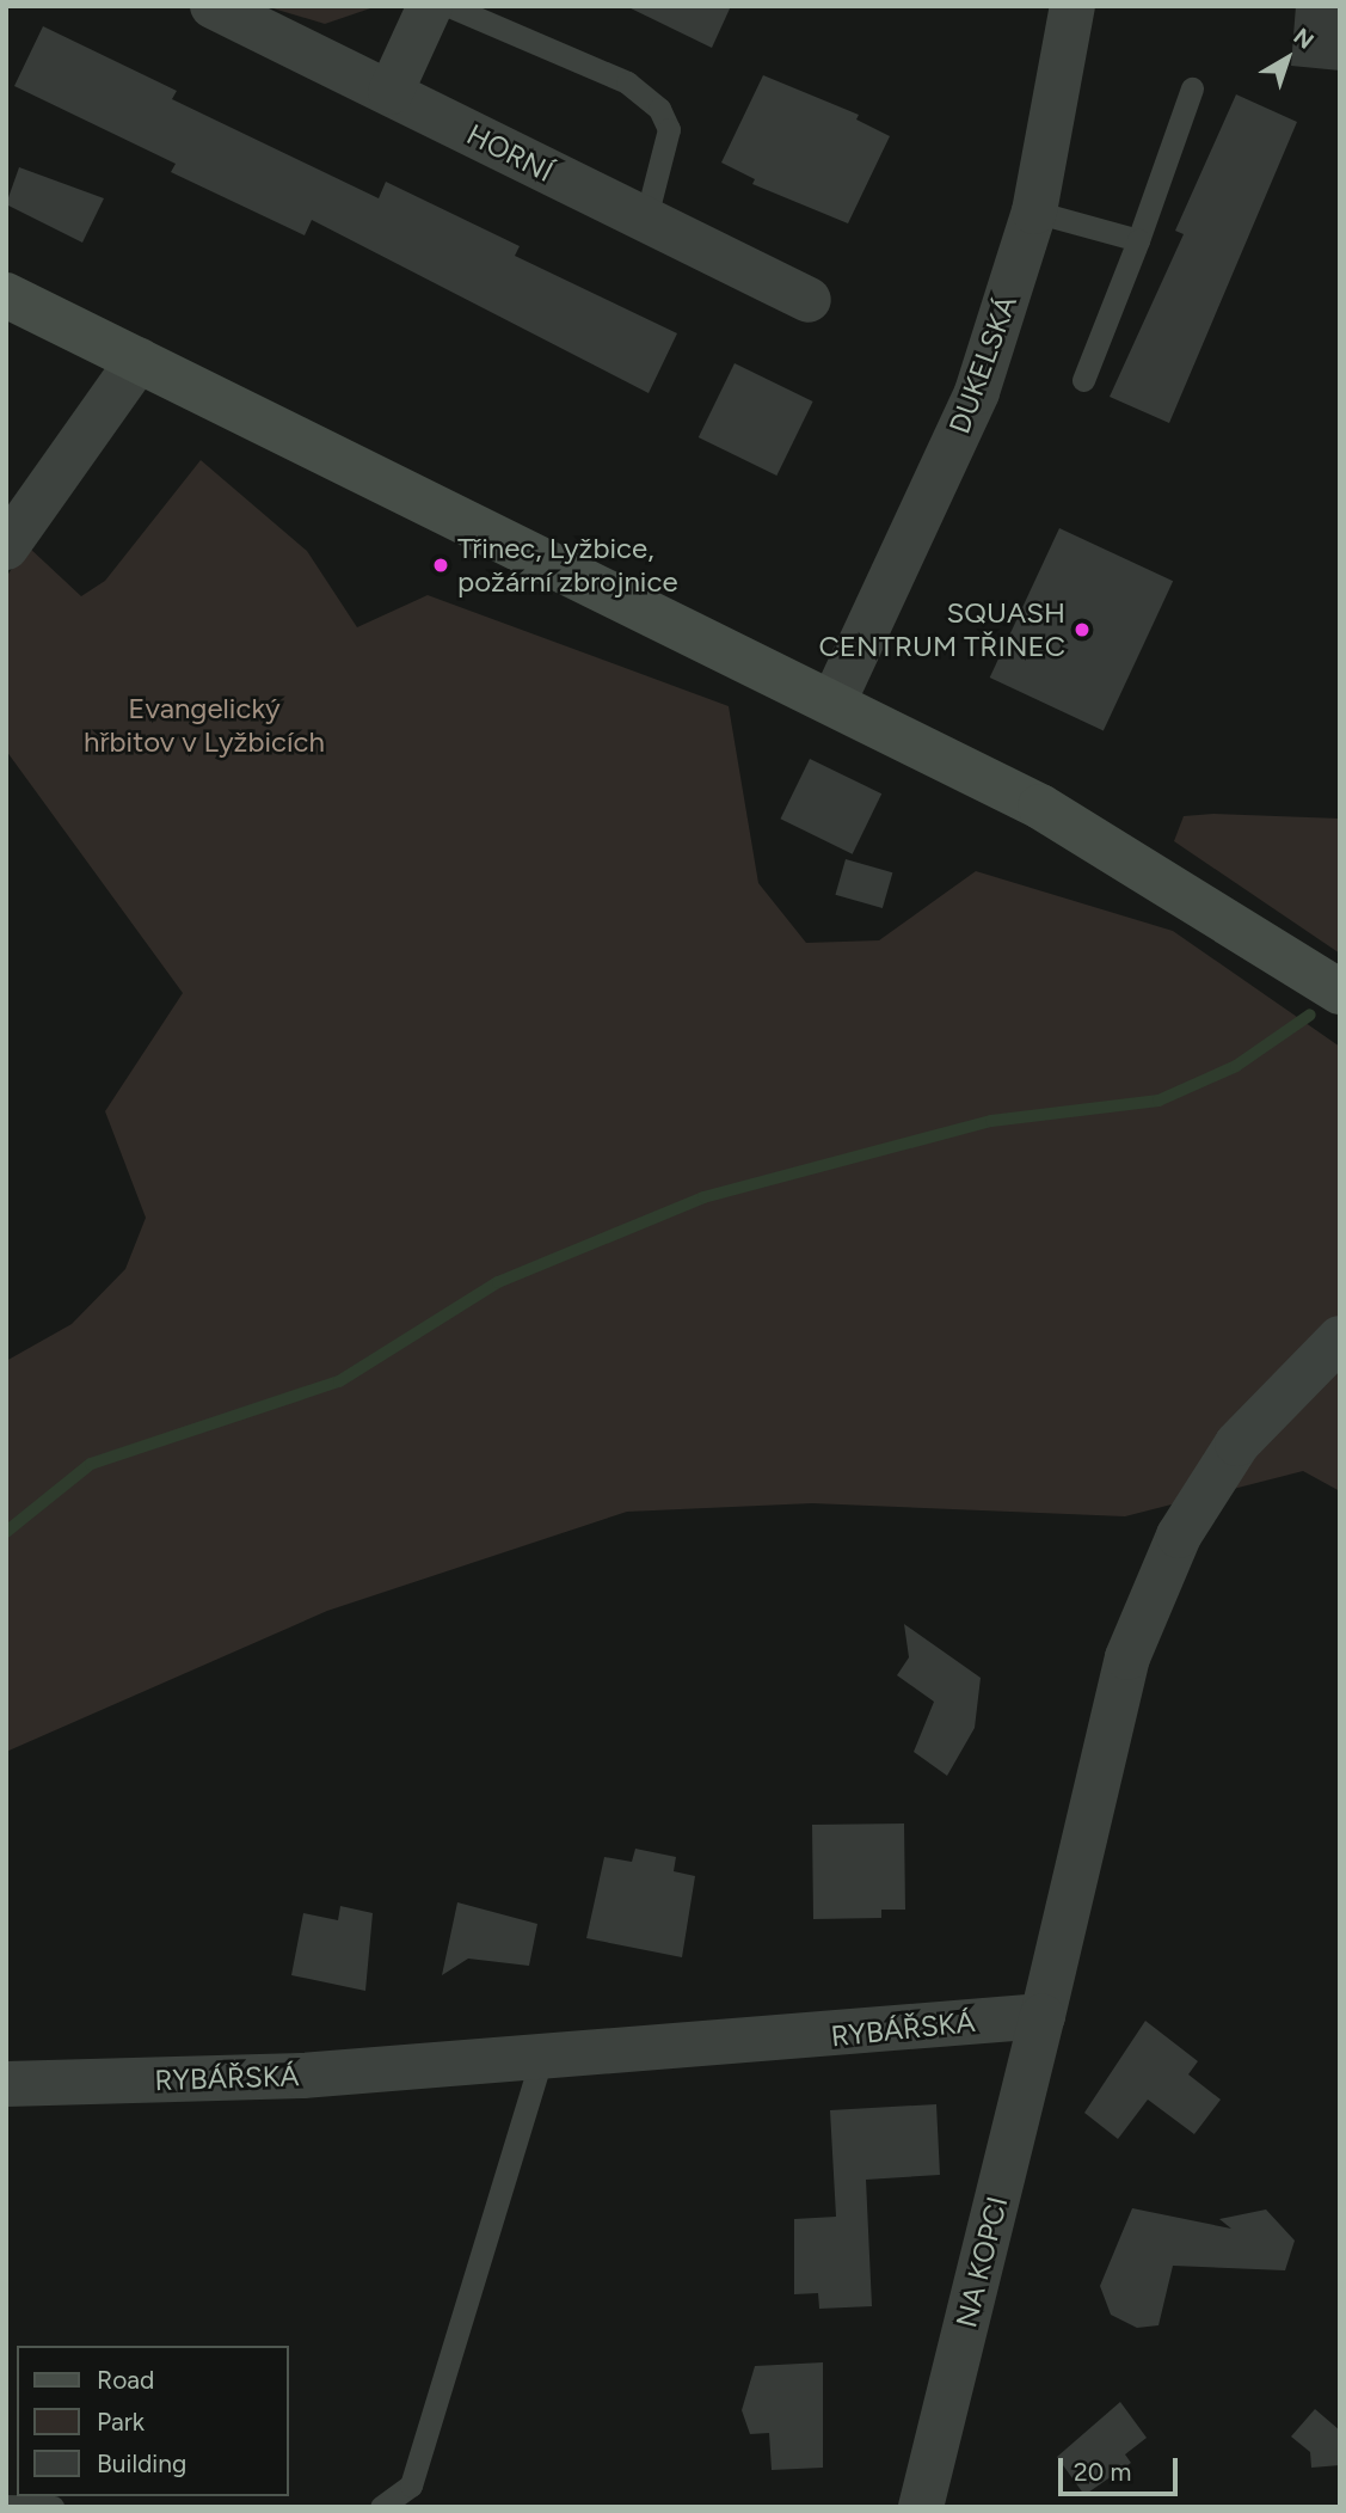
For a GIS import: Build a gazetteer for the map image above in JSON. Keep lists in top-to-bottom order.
{
  "streets": {
    "street": [
      "HORNÍ",
      "DUKELSKÁ",
      "RYBÁŘSKÁ",
      "NA KOPCI"
    ]
  },
  "crossings": [
    ["RYBÁŘSKÁ", "NA KOPCI"]
  ],
  "parks": ["Evangelický hřbitov v Lyžbicích"],
  "places": ["Třinec, Lyžbice, požární zbrojnice", "SQUASH CENTRUM TŘINEC"],
  "legend": ["Road", "Park", "Building"],
  "scale_bar": "20 m",
  "north": "top right"
}
